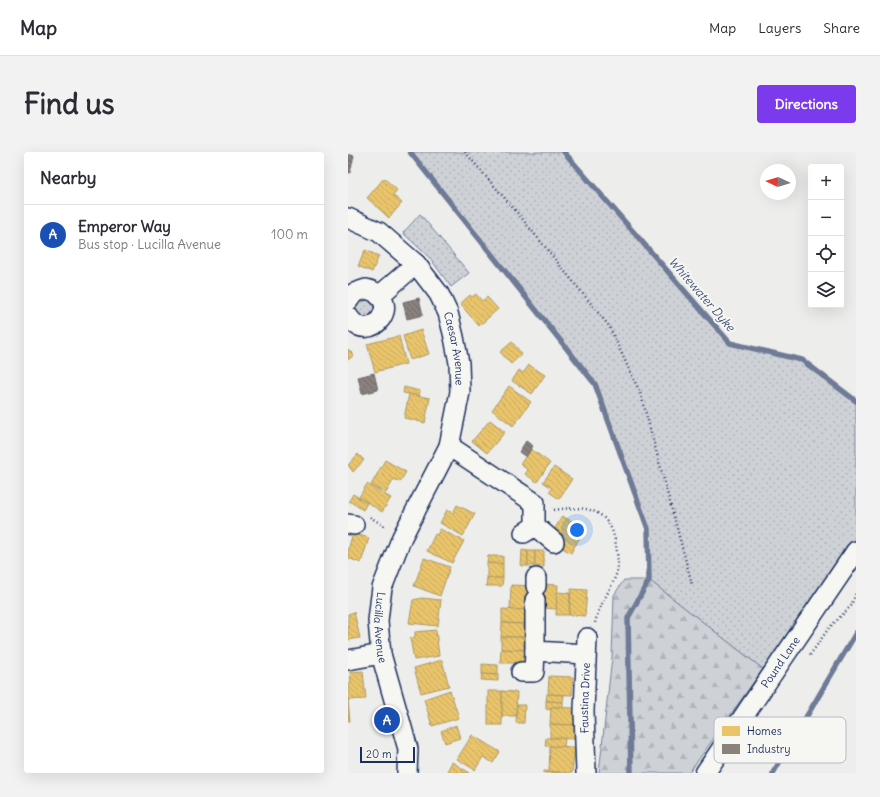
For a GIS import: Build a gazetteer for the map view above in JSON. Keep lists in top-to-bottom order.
{
  "streets": {
    "street": [
      "Caesar Avenue",
      "Lucilla Avenue",
      "Pound Lane",
      "Faustina Drive"
    ]
  },
  "crossings": [
    ["Caesar Avenue", "Lucilla Avenue"]
  ],
  "water": ["Whitewater Dyke"],
  "legend": ["Homes", "Industry"],
  "scale_bar": "20 m",
  "north": "left",
  "page": {
    "header": "Map",
    "nav": ["Map", "Layers", "Share"],
    "buttons": "Directions",
    "title": "Find us",
    "heading": "Nearby",
    "map_buttons": ["+", "−"],
    "list": [
      {
        "mark": "A",
        "name": "Emperor Way",
        "note": "Bus stop · Lucilla Avenue",
        "value": "100 m"
      }
    ],
    "pins": "A",
    "scale": "20 m"
  }
}
